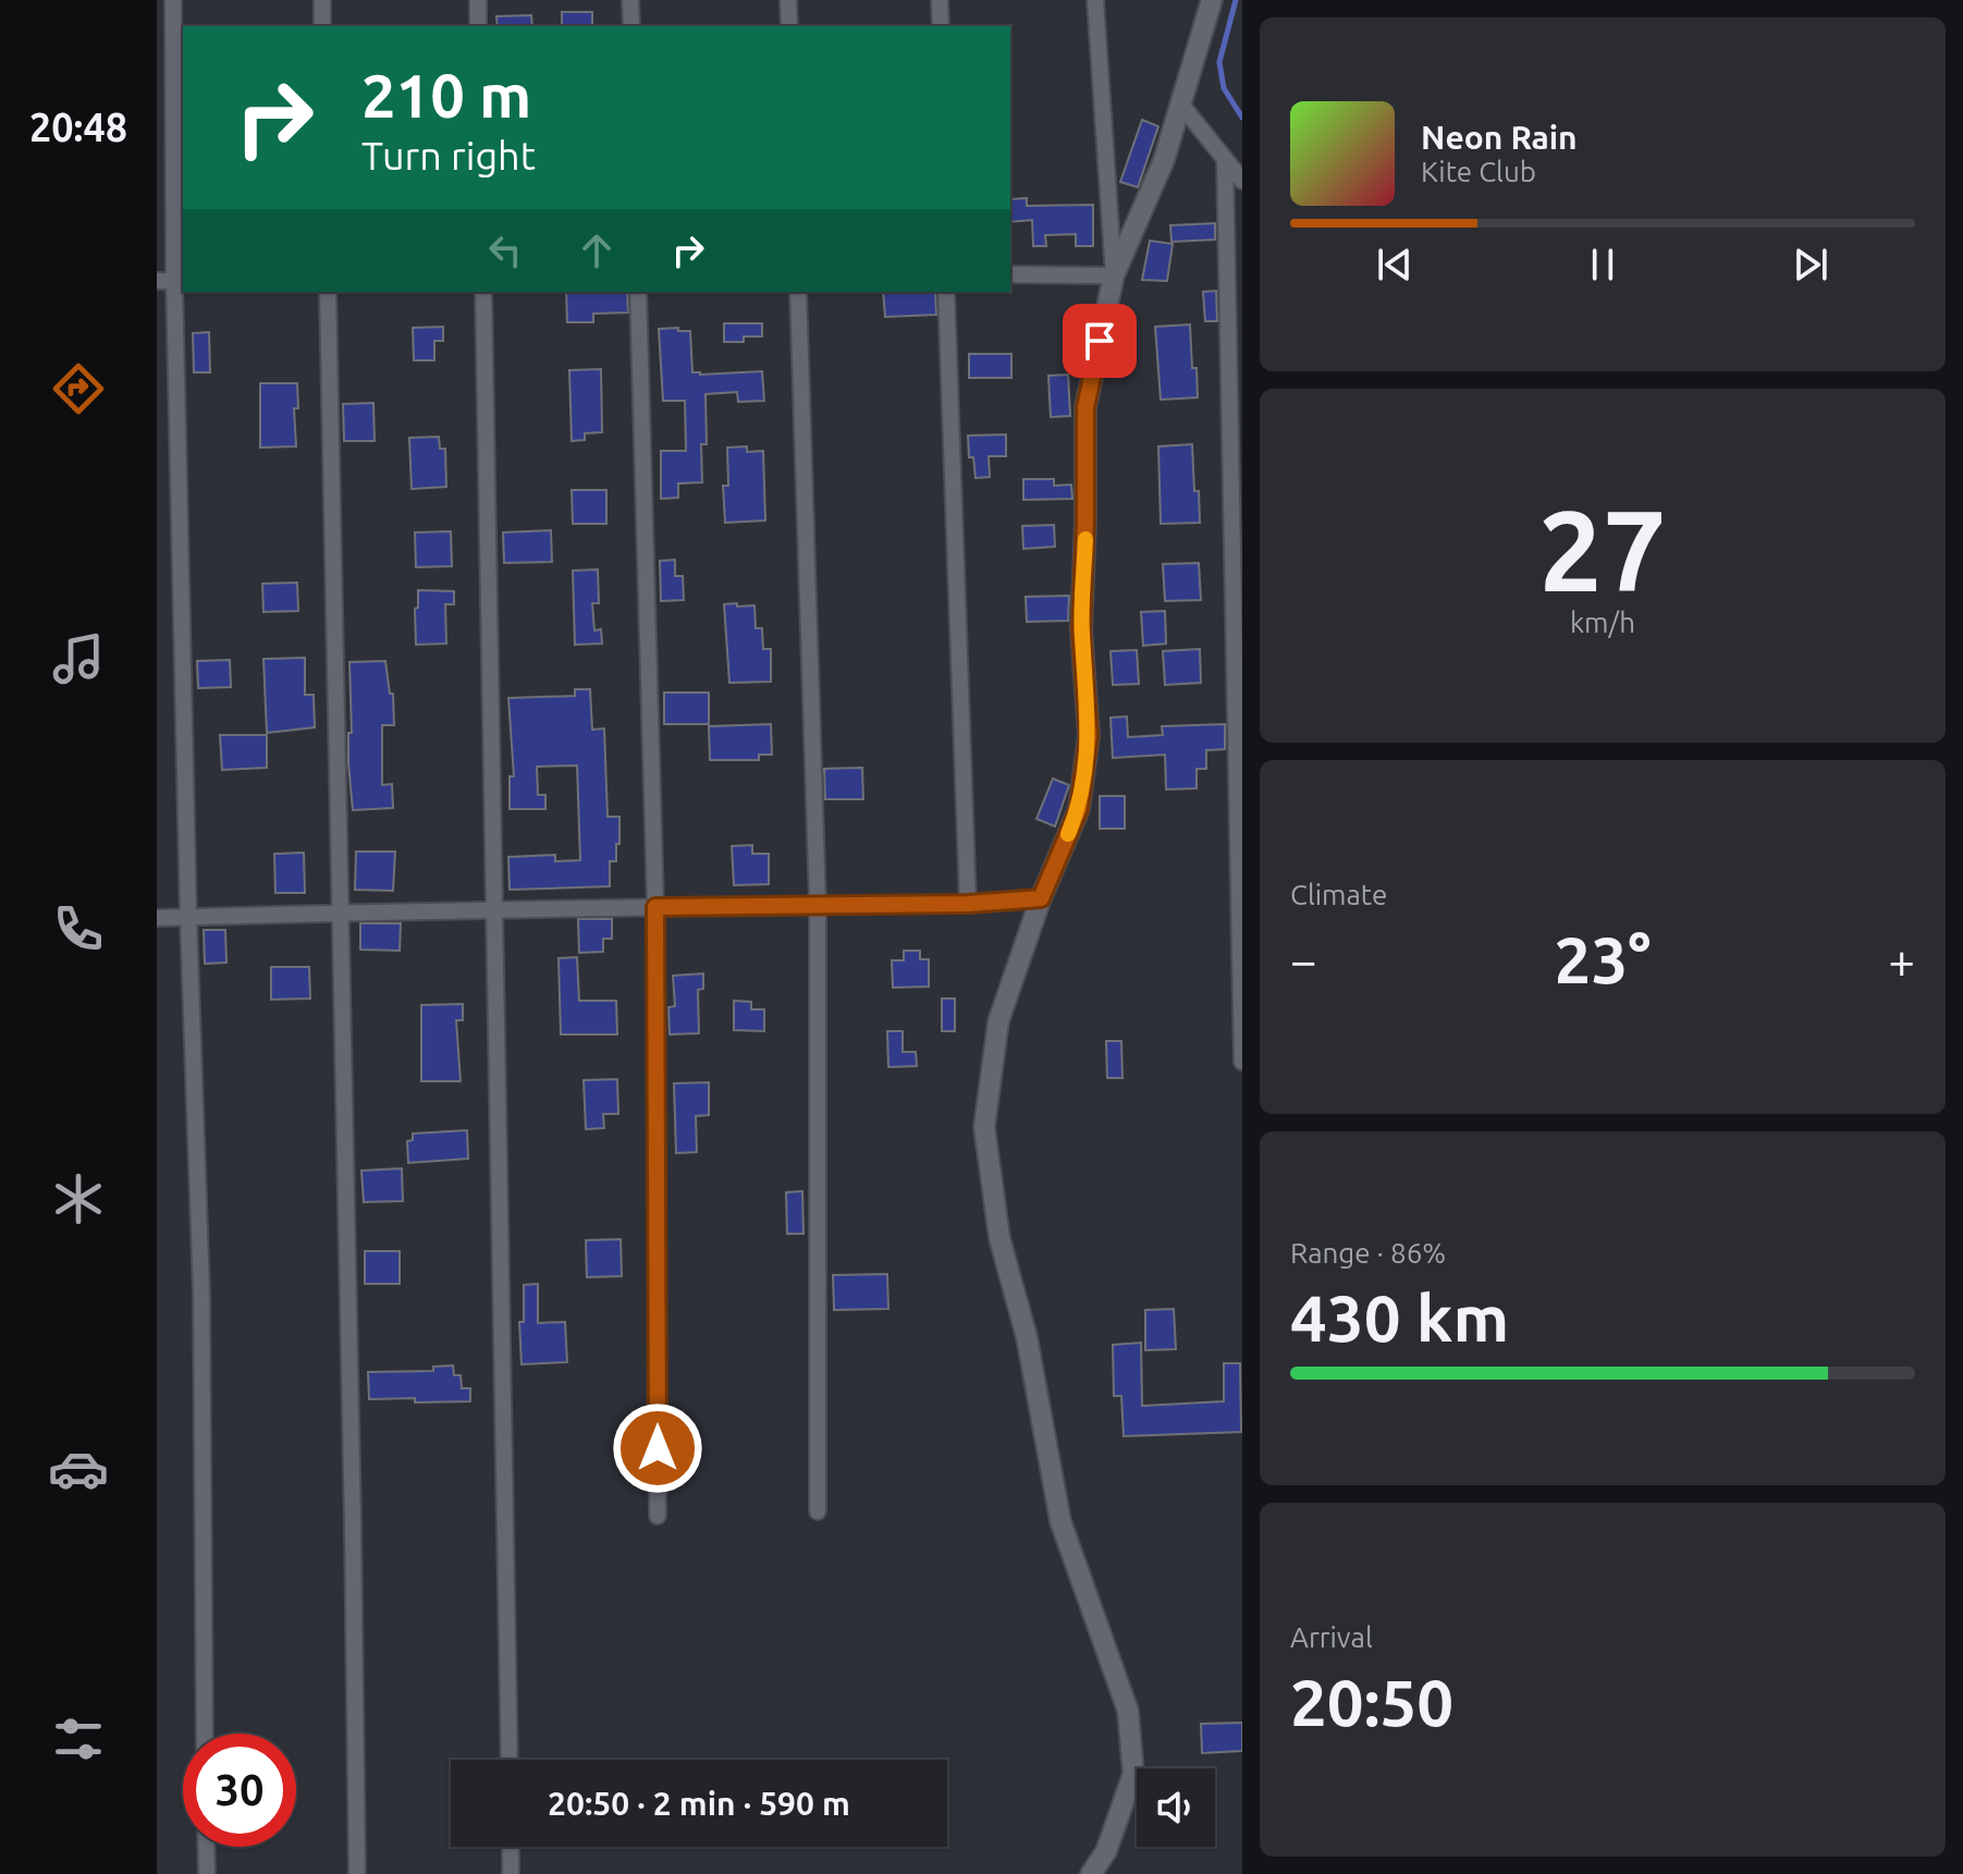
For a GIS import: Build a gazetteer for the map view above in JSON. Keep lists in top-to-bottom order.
{
  "page": {
    "tabs": "20:48",
    "turn": ["210 m", "Turn right"],
    "song": ["Neon Rain", "Kite Club"],
    "tile": [
      ["27", "km/h"],
      "Climate",
      ["Range · 86%", "430 km"],
      ["Arrival", "20:50"]
    ],
    "heat": ["−", "23°", "+"],
    "limit": "30",
    "trip": "20:50 · 2 min · 590 m"
  }
}
